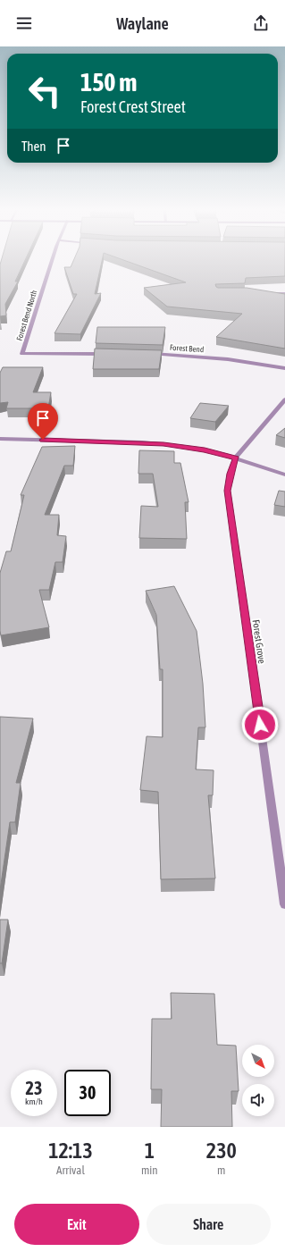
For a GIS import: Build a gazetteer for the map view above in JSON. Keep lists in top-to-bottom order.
{
  "streets": {
    "street": ["Forest Bend North", "Forest Bend", "Forest Grove"]
  },
  "north": "bottom right",
  "page": {
    "header": "Waylane",
    "turn": ["150 m", "Forest Crest Street"],
    "then": "Then",
    "speed": "23 km/h",
    "limit": "30",
    "eta": [
      "12:13",
      "Arrival",
      "1",
      "min",
      "230",
      "m"
    ],
    "buttons": ["Exit", "Share"]
  }
}
